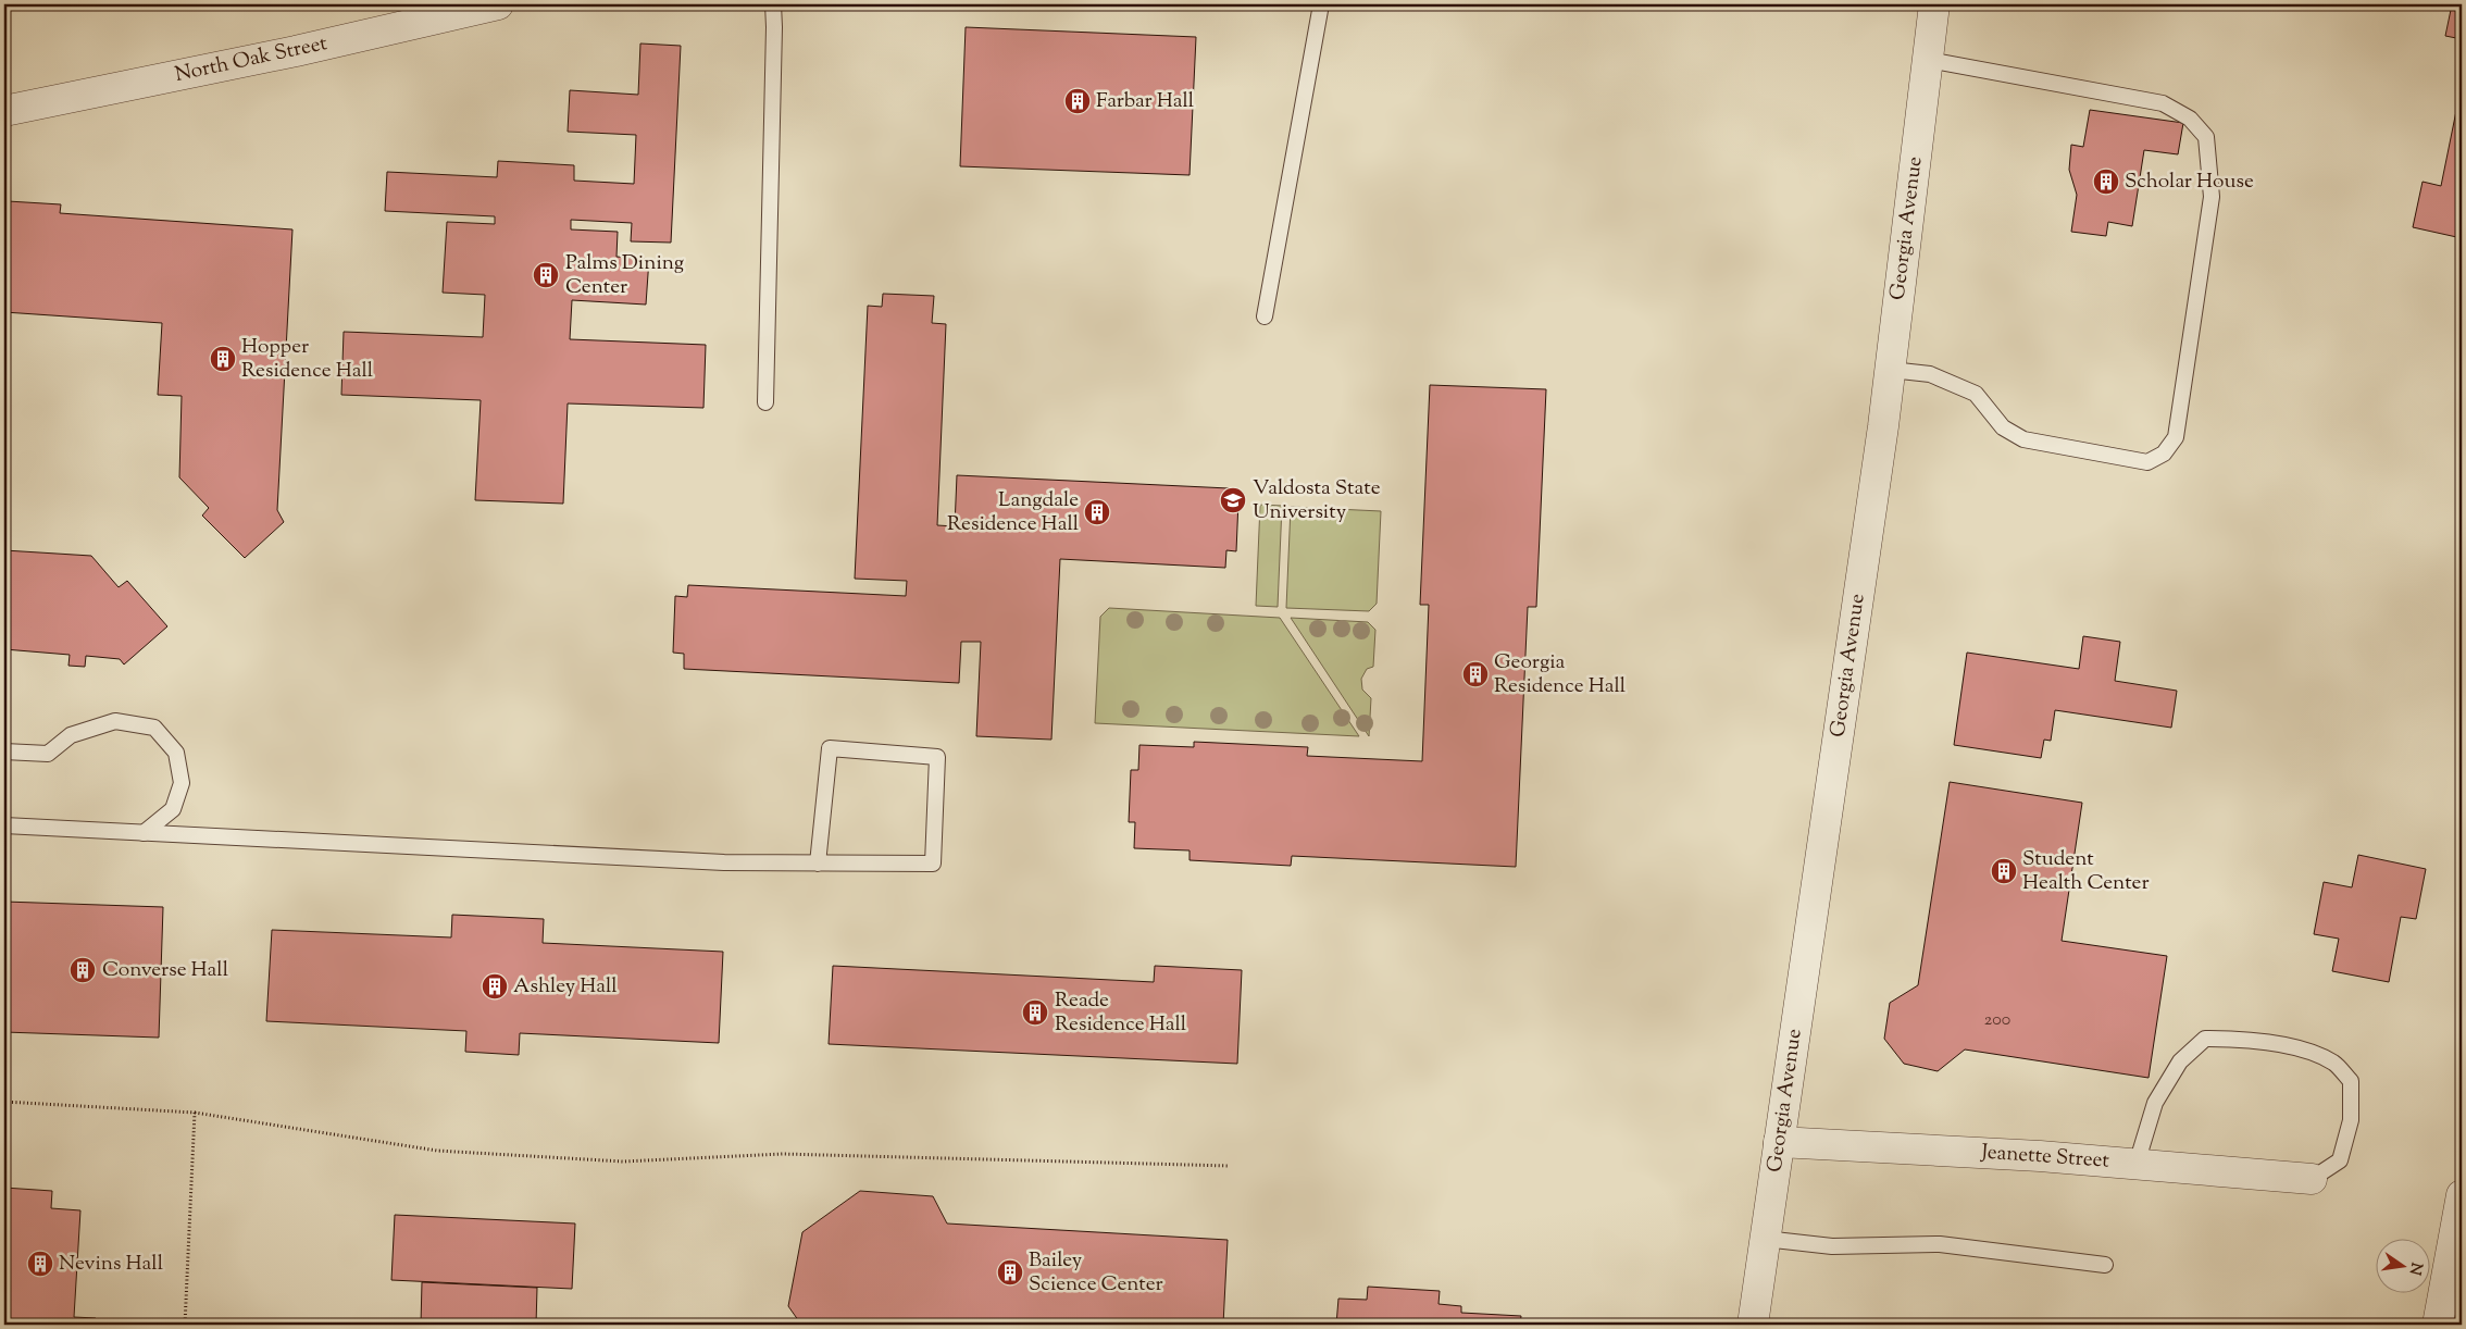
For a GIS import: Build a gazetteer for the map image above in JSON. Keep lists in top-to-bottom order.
{
  "streets": {
    "street": ["North Oak Street", "Georgia Avenue", "Jeanette Street"]
  },
  "crossings": [
    ["Georgia Avenue", "Jeanette Street"]
  ],
  "places": {
    "building": [
      "Farbar Hall",
      "Scholar House",
      "Palms Dining Center",
      "Hopper Residence Hall",
      "Langdale Residence Hall",
      "Georgia Residence Hall",
      "Student Health Center",
      "Converse Hall",
      "Ashley Hall",
      "Reade Residence Hall",
      "Nevins Hall",
      "Bailey Science Center"
    ],
    "school or university": ["Valdosta State University"]
  },
  "house_numbers": ["200"],
  "north": "right"
}
